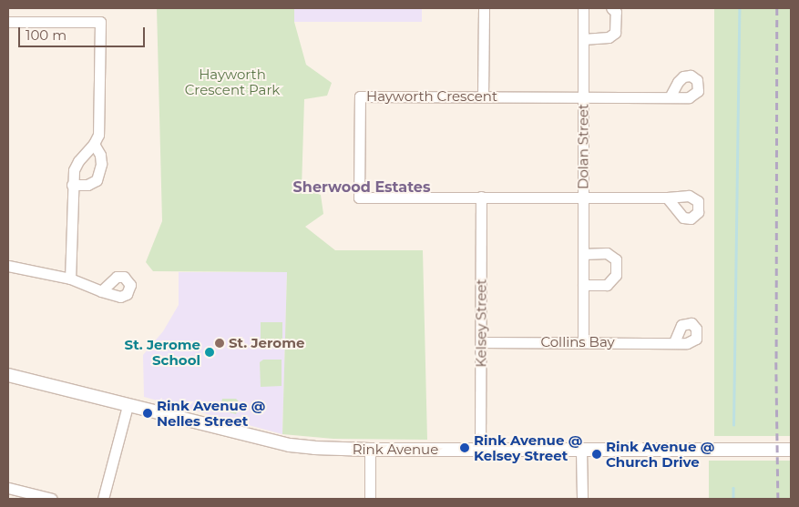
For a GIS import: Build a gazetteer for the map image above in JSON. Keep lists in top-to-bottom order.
{
  "streets": {
    "street": [
      "Hayworth Crescent",
      "Dolan Street",
      "Kelsey Street",
      "Collins Bay",
      "Rink Avenue"
    ]
  },
  "crossings": [
    ["Hayworth Crescent", "Dolan Street"],
    ["Hayworth Crescent", "Kelsey Street"],
    ["Dolan Street", "Collins Bay"],
    ["Kelsey Street", "Collins Bay"],
    ["Kelsey Street", "Rink Avenue"]
  ],
  "districts": ["Sherwood Estates"],
  "parks": ["Hayworth Crescent Park"],
  "places": [
    "St. Jerome",
    "St. Jerome School",
    "Rink Avenue @ Nelles Street",
    "Rink Avenue @ Kelsey Street",
    "Rink Avenue @ Church Drive"
  ],
  "scale_bar": "100 m"
}
